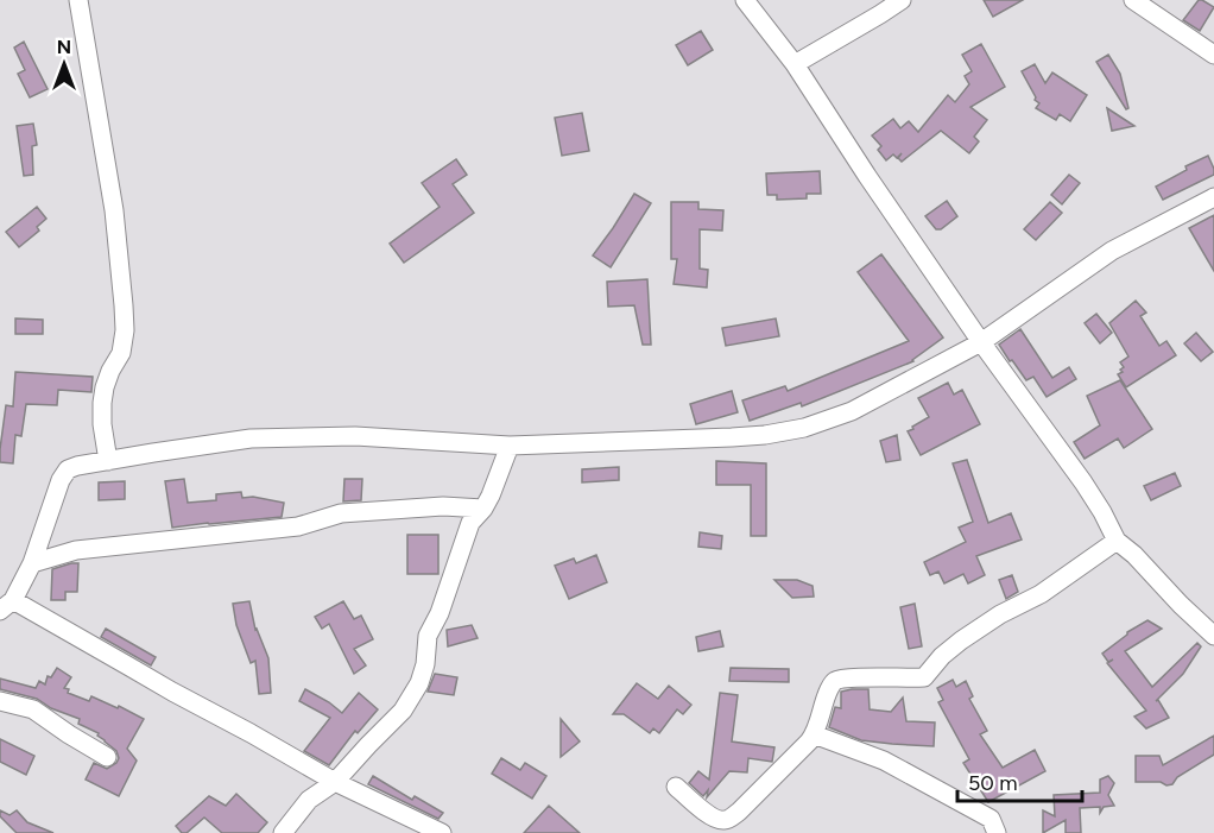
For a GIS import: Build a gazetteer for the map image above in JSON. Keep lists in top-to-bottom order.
{
  "scale_bar": "50 m",
  "north": "top"
}
